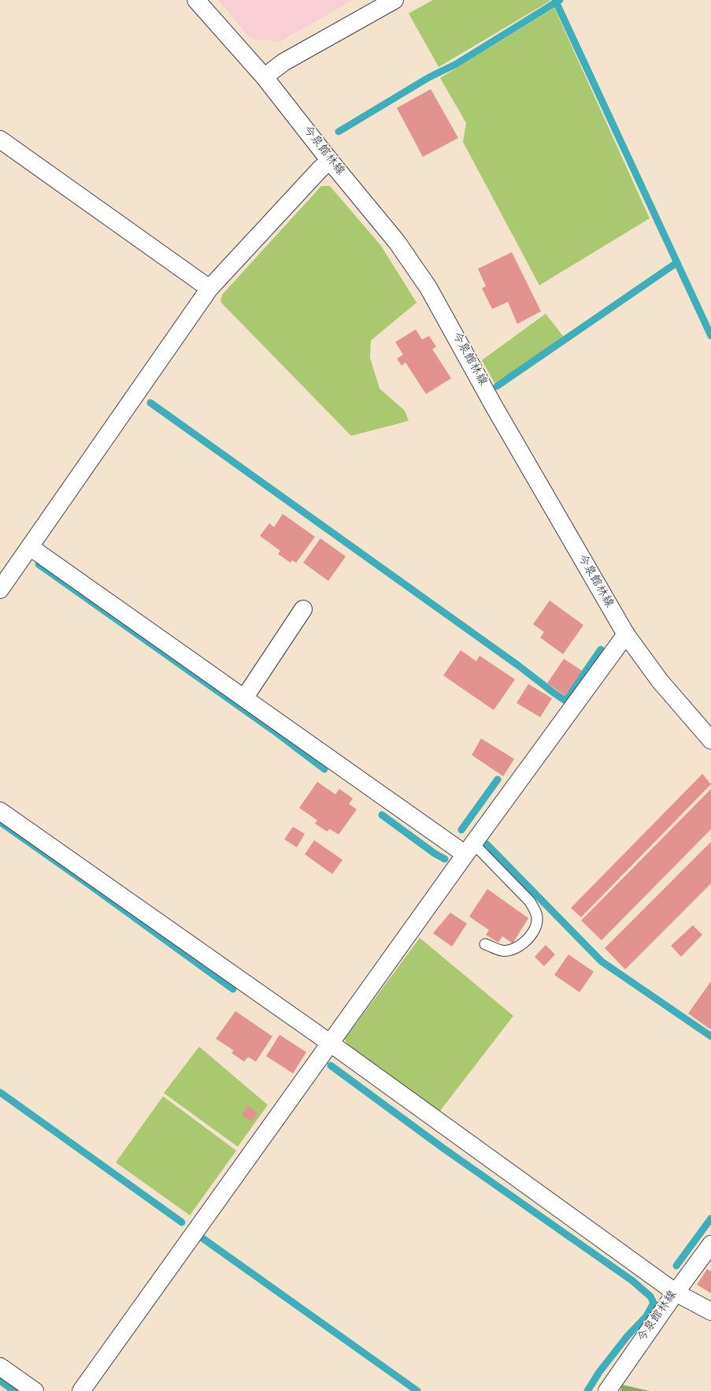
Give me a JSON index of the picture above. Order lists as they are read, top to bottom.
{
  "streets": {
    "street": ["今泉館林線"]
  }
}
